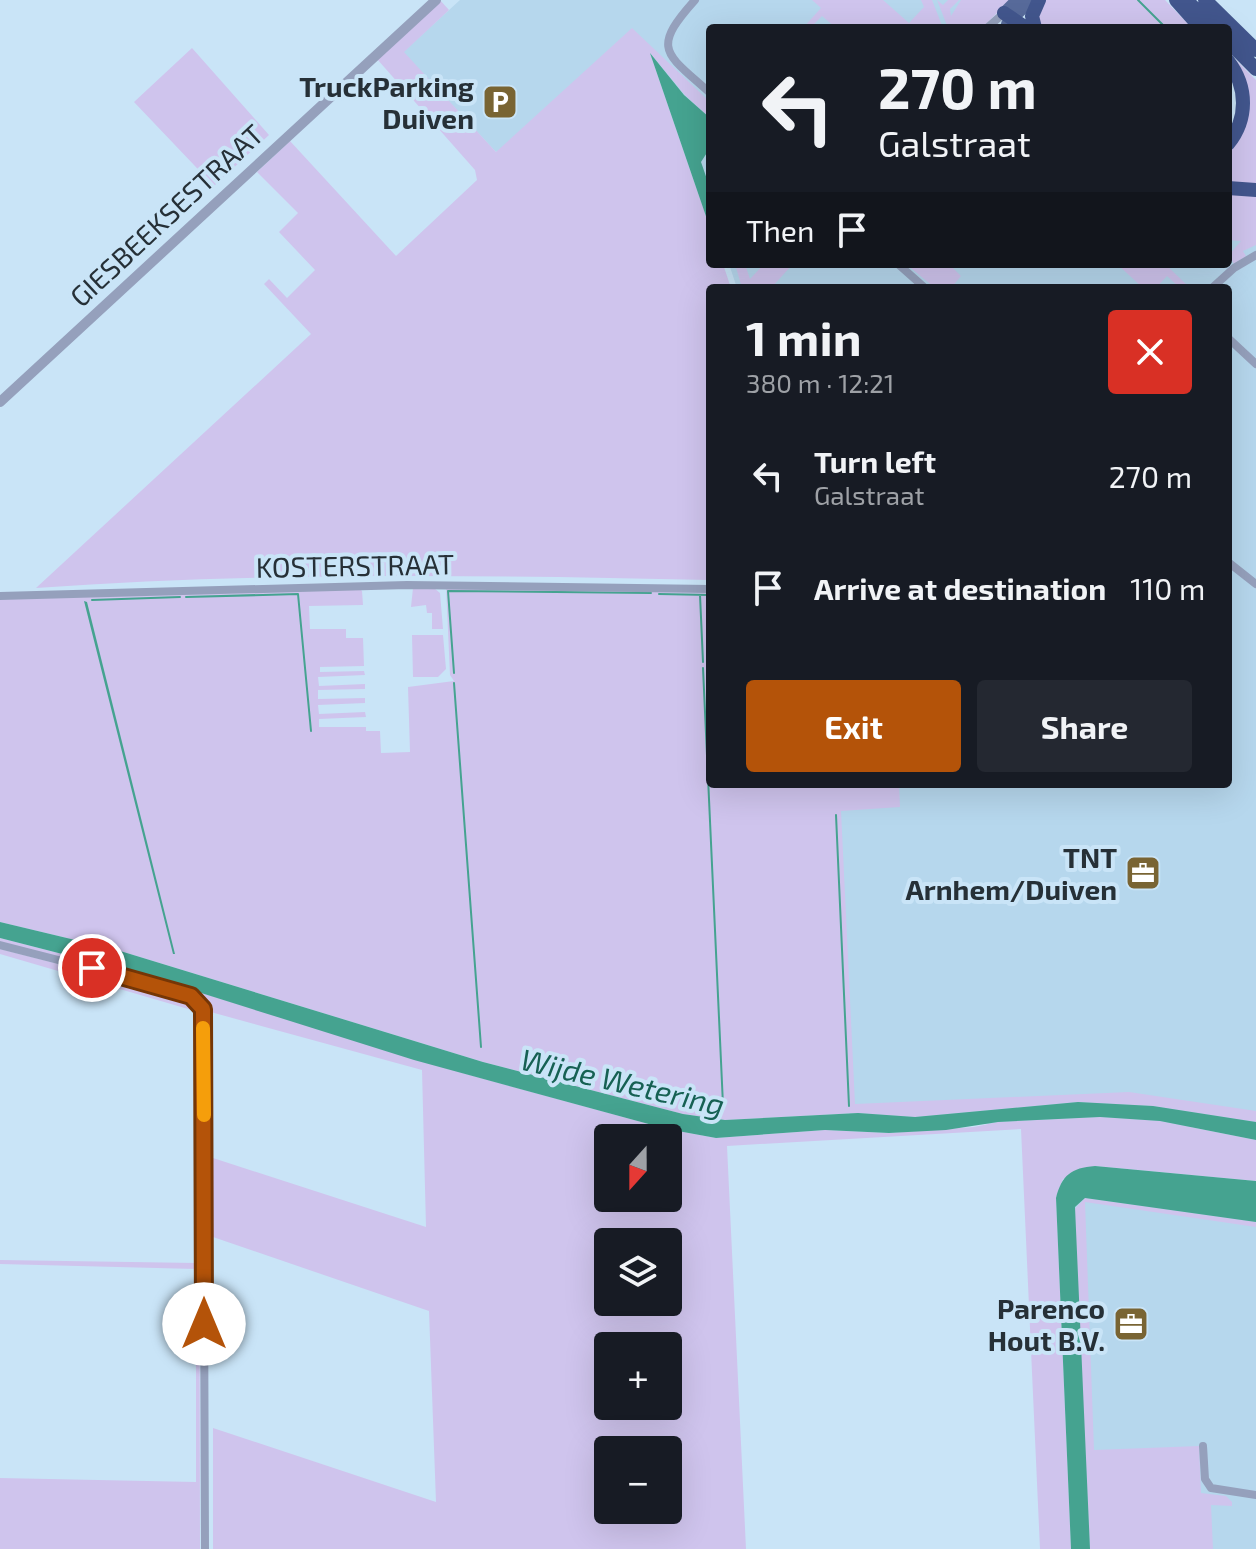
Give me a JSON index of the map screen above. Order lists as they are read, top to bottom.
{
  "streets": {
    "street": ["GIESBEEKSESTRAAT", "KOSTERSTRAAT"]
  },
  "water": ["Wijde Wetering"],
  "places": {
    "parking": ["TruckParking Duiven"],
    "office": ["TNT Arnhem/Duiven", "Parenco Hout B.V."]
  },
  "north": "bottom",
  "page": {
    "turn": ["270 m", "Galstraat"],
    "then": "Then",
    "heading": ["1 min", "380 m · 12:21"],
    "list": [
      {
        "name": "Turn left",
        "note": "Galstraat",
        "value": "270 m"
      },
      {
        "name": "Arrive at destination",
        "value": "110 m"
      }
    ],
    "buttons": ["Exit", "Share"],
    "map_buttons": ["+", "−"]
  }
}
